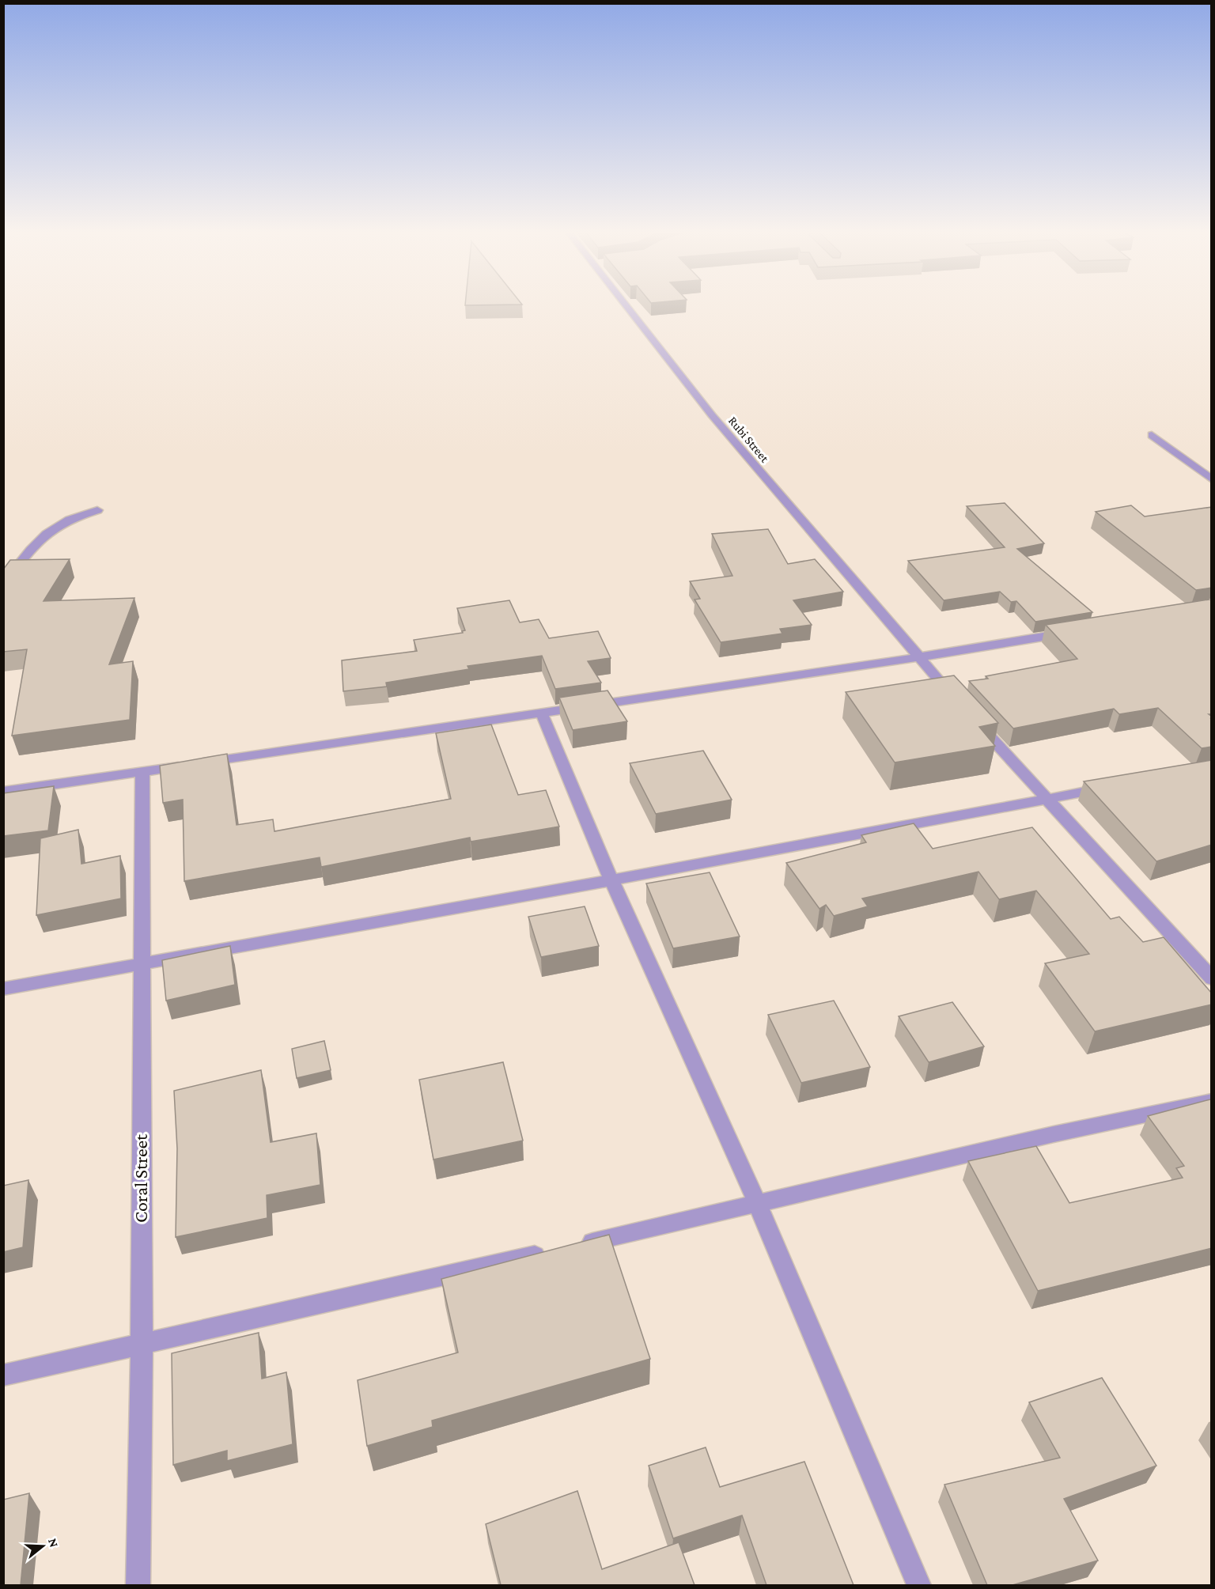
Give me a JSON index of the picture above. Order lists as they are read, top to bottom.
{
  "streets": {
    "street": ["Rubi Street", "Coral Street"]
  },
  "north": "right"
}
